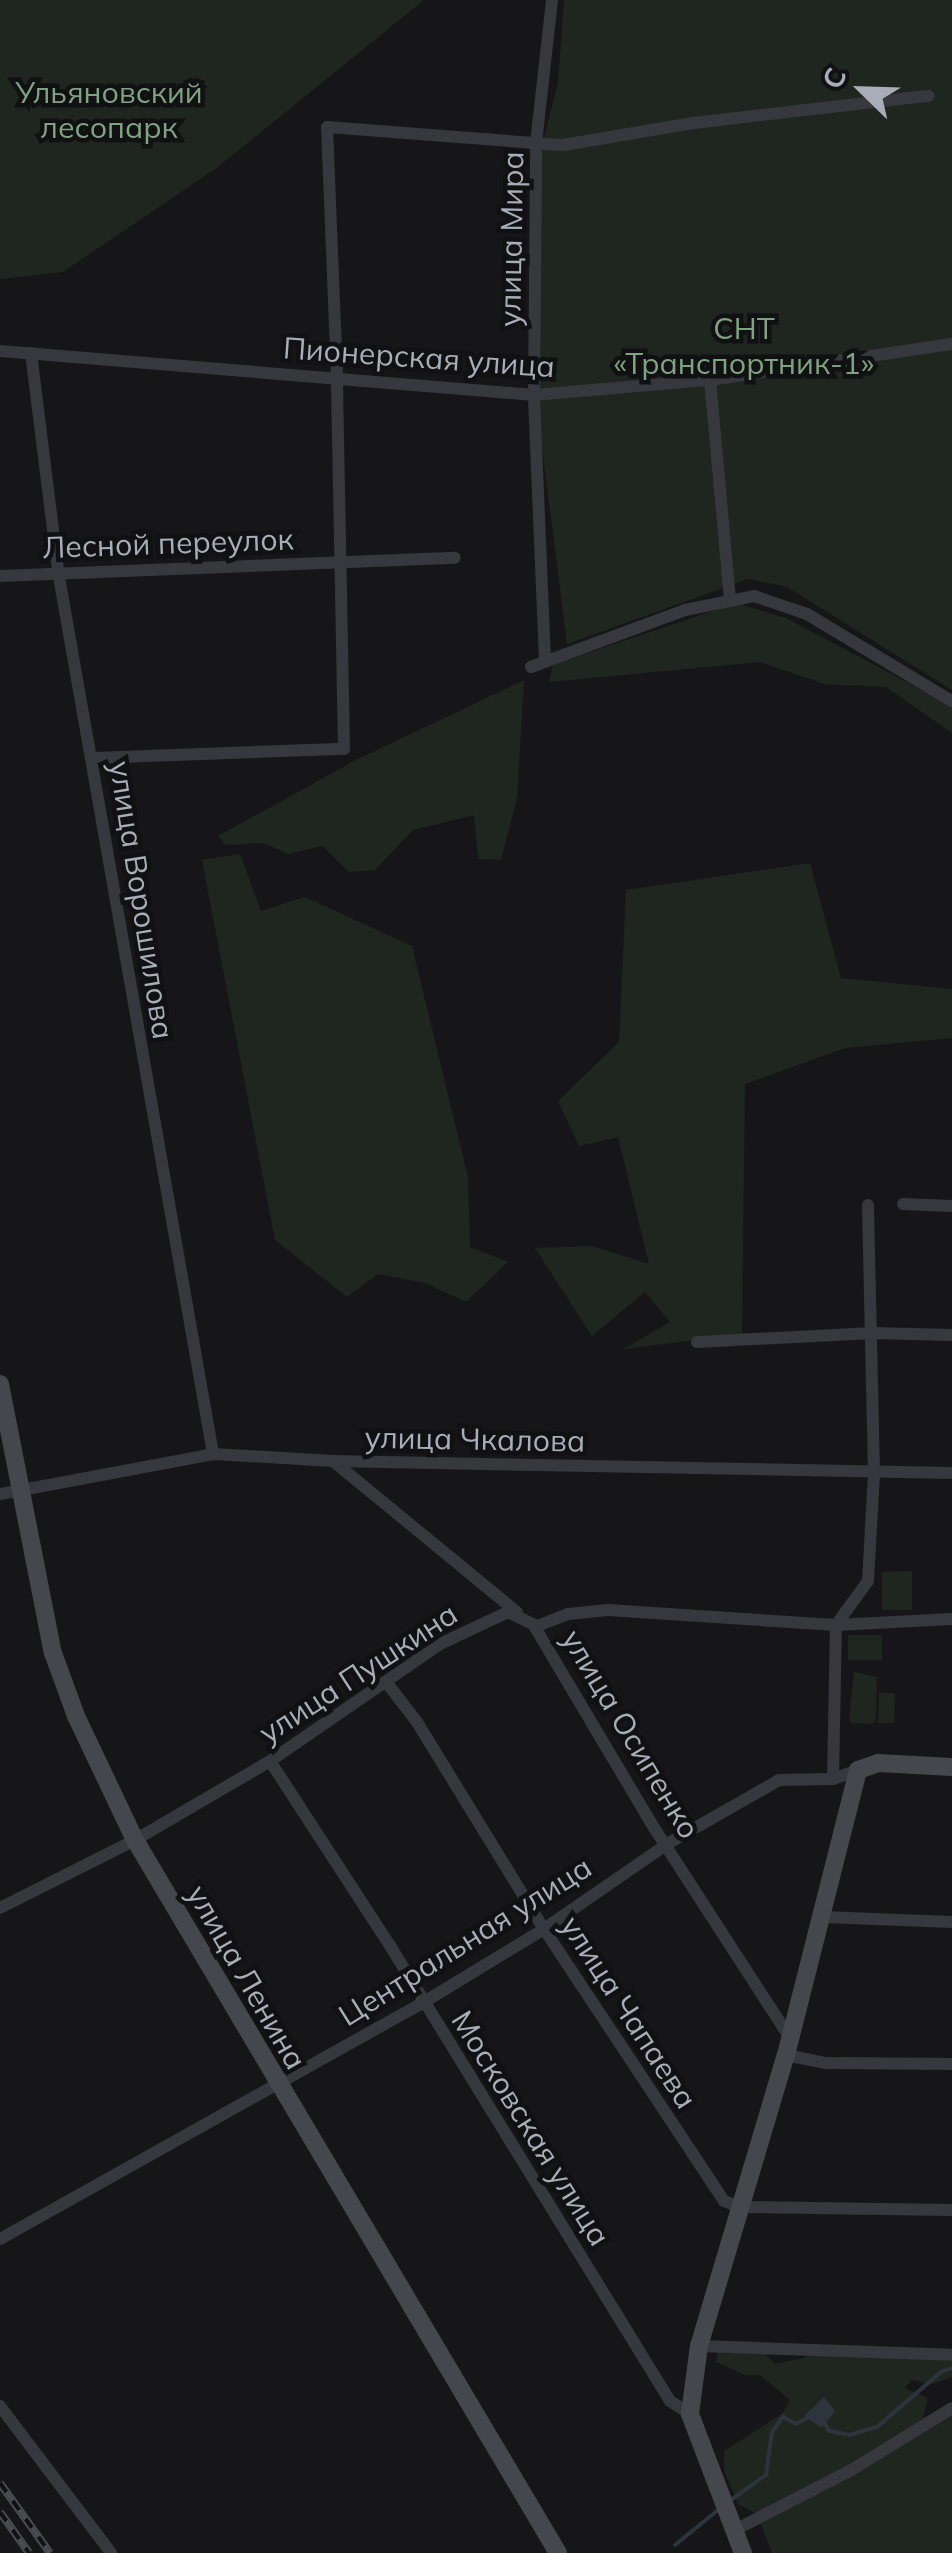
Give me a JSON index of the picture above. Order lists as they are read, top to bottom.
{
  "streets": {
    "street": [
      "улица Мира",
      "Пионерская улица",
      "Лесной переулок",
      "улица Ворошилова",
      "улица Чкалова",
      "улица Пушкина",
      "улица Осипенко",
      "Центральная улица",
      "улица Ленина",
      "улица Чапаева",
      "Московская улица"
    ]
  },
  "crossings": [
    ["улица Мира", "Пионерская улица"],
    ["Пионерская улица", "улица Ворошилова"],
    ["Лесной переулок", "улица Ворошилова"],
    ["улица Ворошилова", "улица Чкалова"],
    ["улица Чкалова", "улица Осипенко"],
    ["улица Чкалова", "улица Ленина"],
    ["улица Пушкина", "улица Осипенко"],
    ["улица Пушкина", "улица Ленина"],
    ["улица Пушкина", "улица Чапаева"],
    ["улица Пушкина", "Московская улица"],
    ["улица Осипенко", "Центральная улица"],
    ["Центральная улица", "улица Ленина"],
    ["Центральная улица", "улица Чапаева"],
    ["Центральная улица", "Московская улица"]
  ],
  "parks": ["Ульяновский лесопарк", "СНТ «Транспортник-1»"],
  "north": "top left"
}
